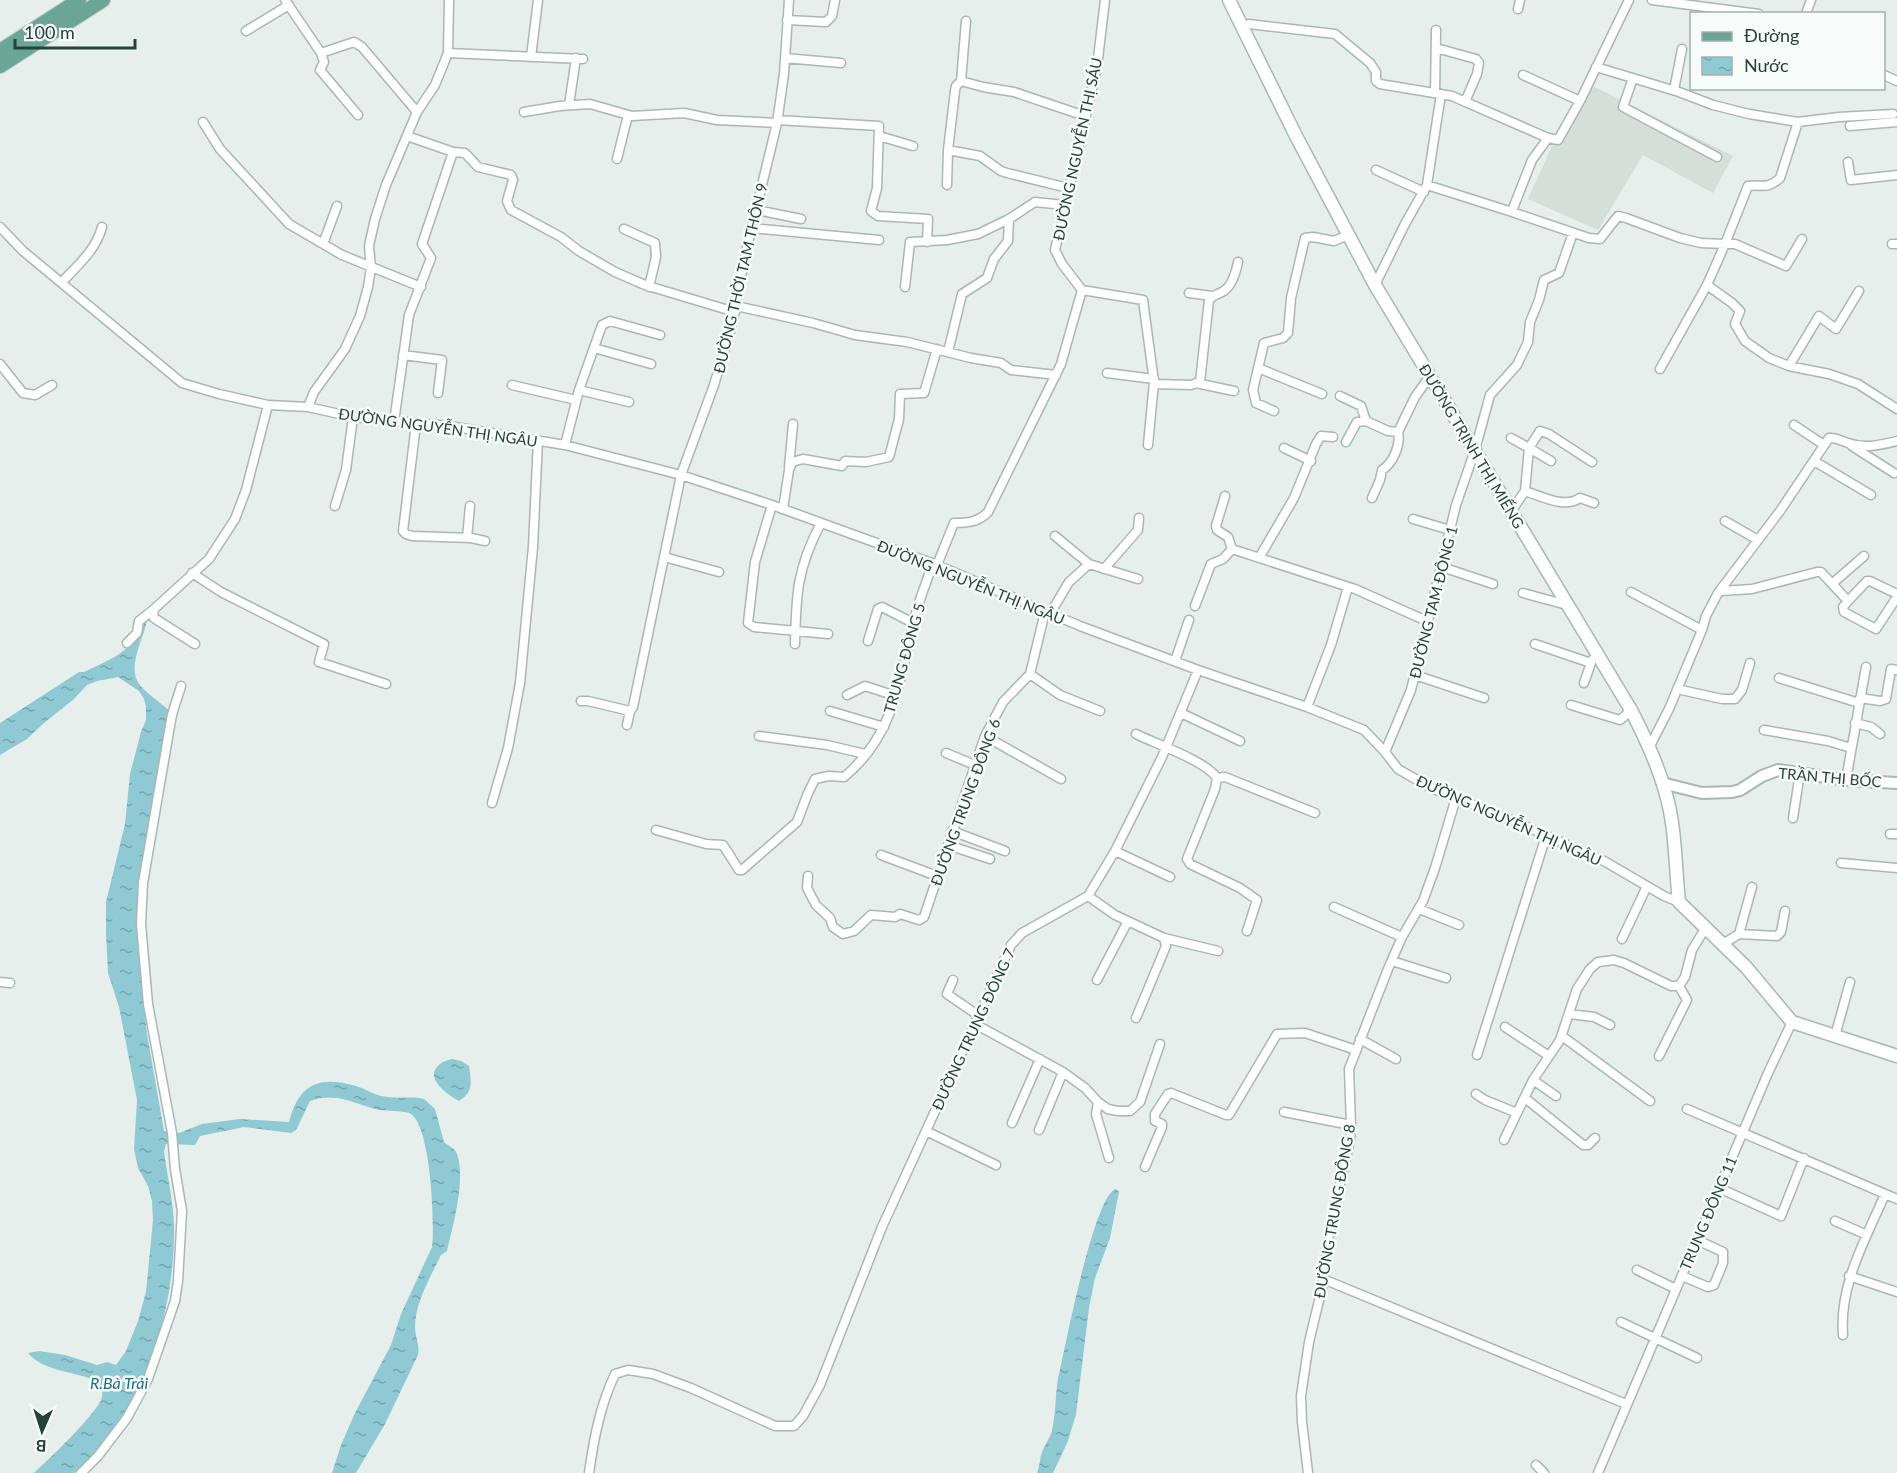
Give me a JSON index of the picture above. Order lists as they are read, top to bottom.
{
  "streets": {
    "main road": ["ĐƯỜNG NGUYỄN THỊ NGÂU", "ĐƯỜNG TRỊNH THỊ MIẾNG"],
    "street": [
      "ĐƯỜNG NGUYỄN THỊ SÁU",
      "ĐƯỜNG THỜI TAM THÔN 9",
      "ĐƯỜNG TAM ĐÔNG 1",
      "TRUNG ĐÔNG 5",
      "TRẦN THỊ BỐC",
      "ĐƯỜNG TRUNG ĐÔNG 6",
      "ĐƯỜNG TRUNG ĐÔNG 7",
      "ĐƯỜNG TRUNG ĐÔNG 8",
      "TRUNG ĐÔNG 11"
    ]
  },
  "crossings": [
    ["ĐƯỜNG THỜI TAM THÔN 9", "ĐƯỜNG NGUYỄN THỊ NGÂU"],
    ["ĐƯỜNG NGUYỄN THỊ NGÂU", "ĐƯỜNG TRỊNH THỊ MIẾNG"],
    ["ĐƯỜNG NGUYỄN THỊ NGÂU", "ĐƯỜNG TAM ĐÔNG 1"],
    ["ĐƯỜNG NGUYỄN THỊ NGÂU", "TRUNG ĐÔNG 5"],
    ["ĐƯỜNG NGUYỄN THỊ NGÂU", "ĐƯỜNG TRUNG ĐÔNG 7"],
    ["ĐƯỜNG NGUYỄN THỊ NGÂU", "ĐƯỜNG TRUNG ĐÔNG 8"],
    ["ĐƯỜNG NGUYỄN THỊ NGÂU", "TRUNG ĐÔNG 11"],
    ["ĐƯỜNG TRỊNH THỊ MIẾNG", "ĐƯỜNG TAM ĐÔNG 1"],
    ["ĐƯỜNG TRỊNH THỊ MIẾNG", "TRẦN THỊ BỐC"]
  ],
  "water": ["R.Bà Trải"],
  "legend": ["Đường", "Nước"],
  "scale_bar": "100 m",
  "north": "bottom"
}
